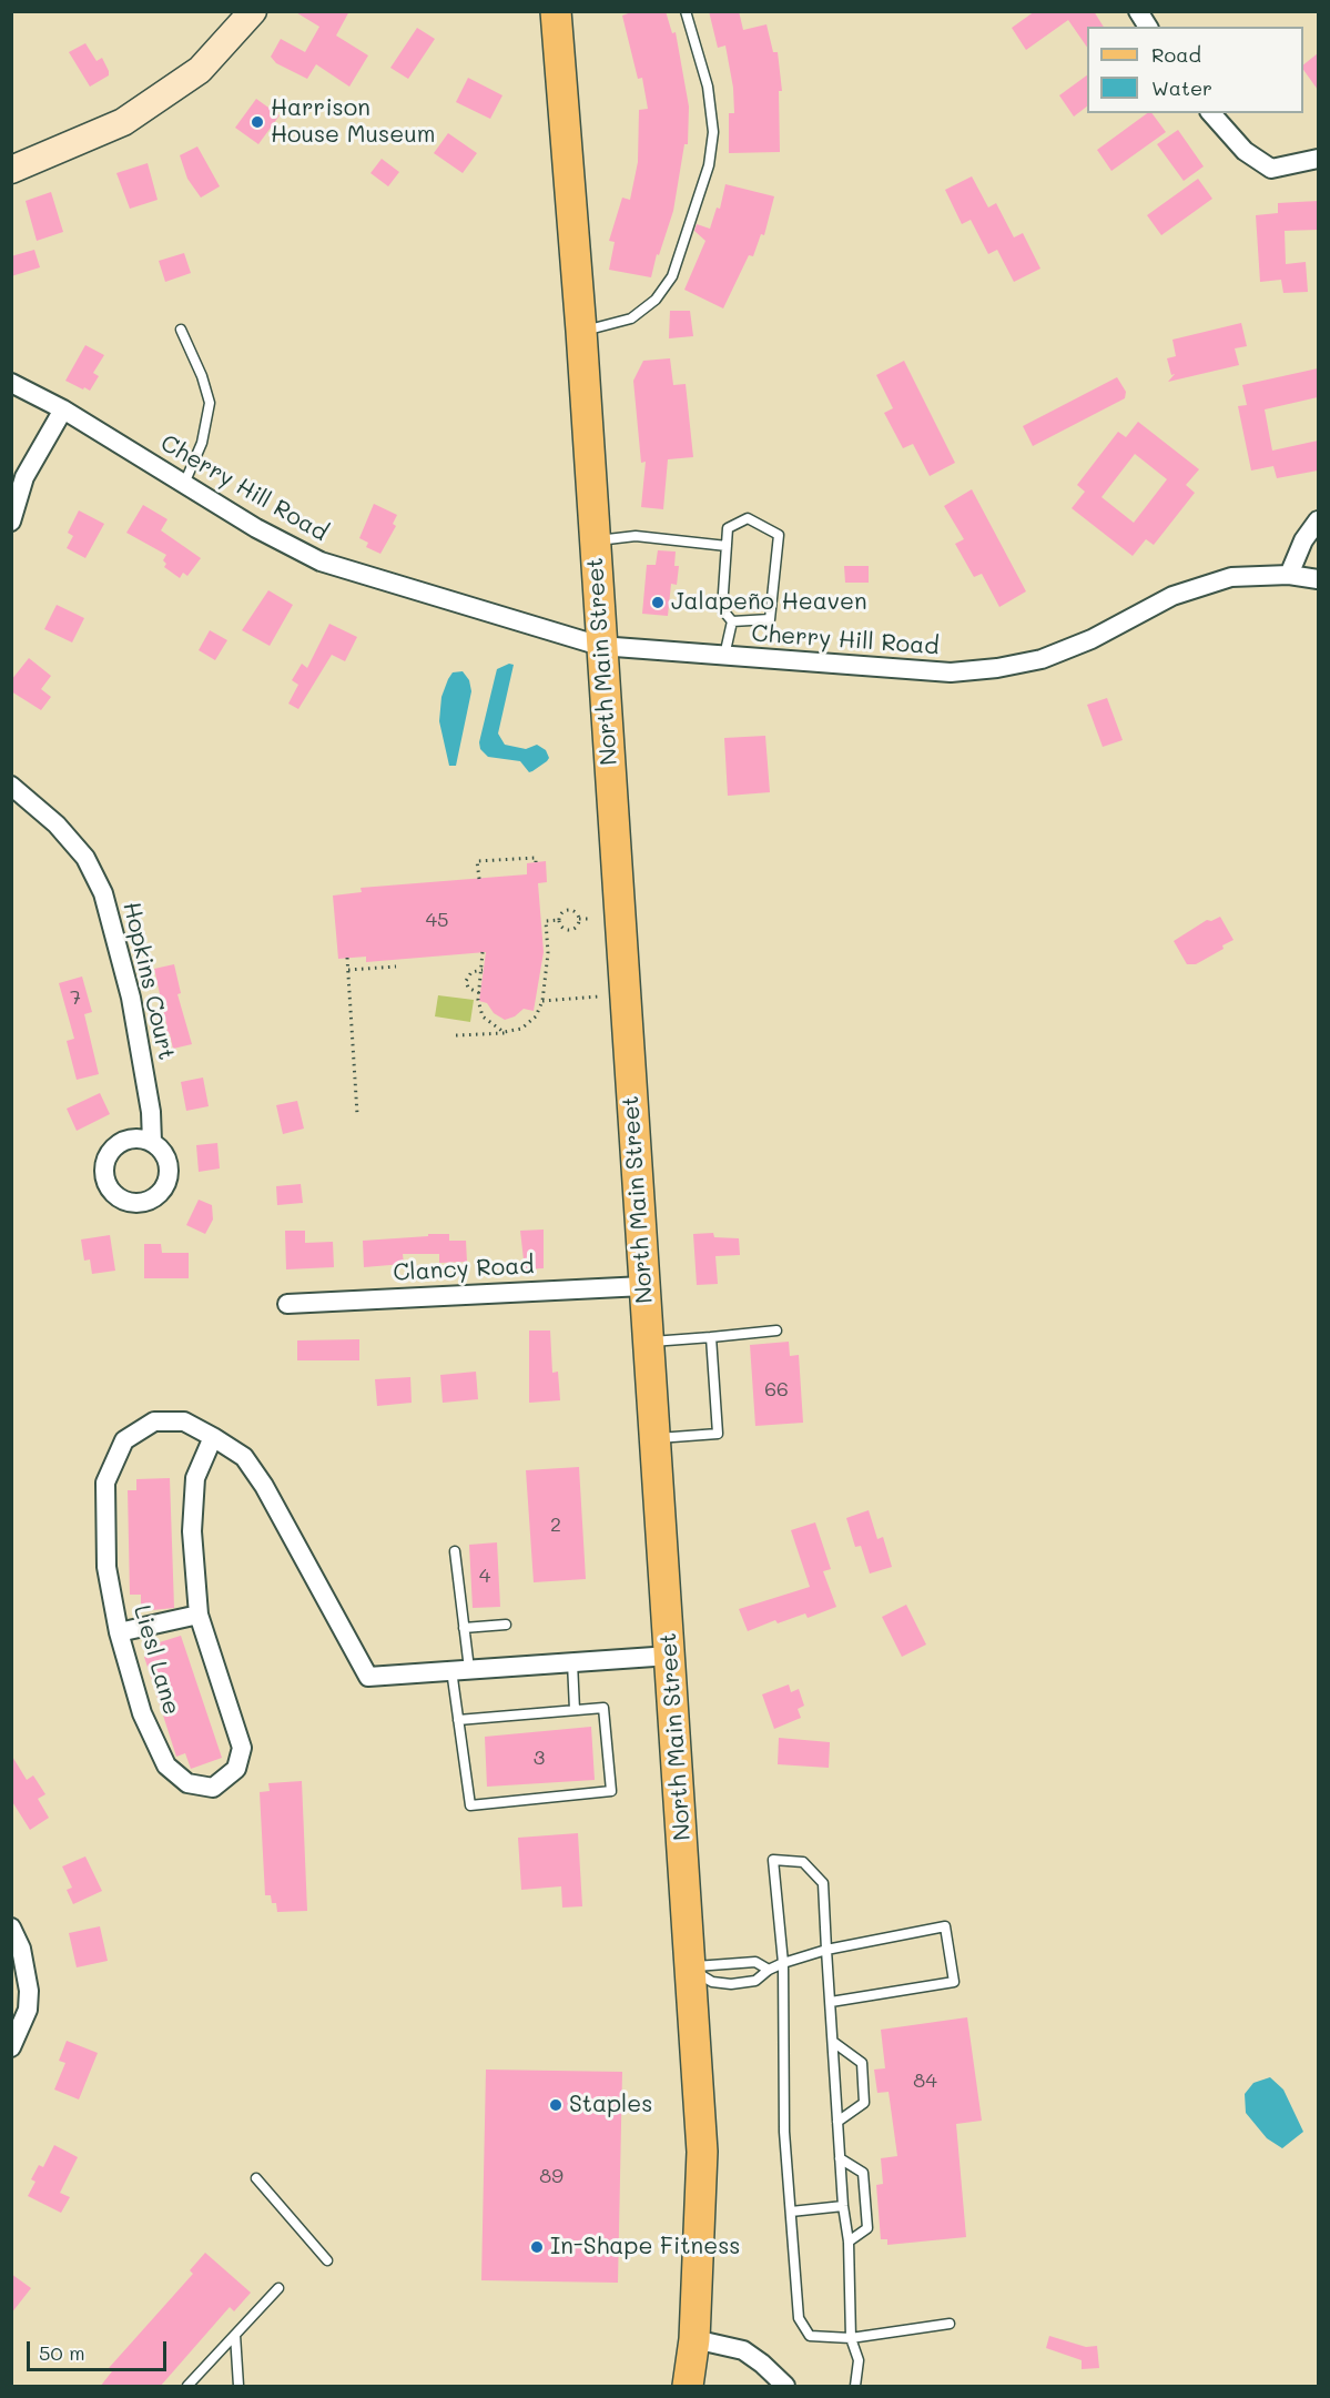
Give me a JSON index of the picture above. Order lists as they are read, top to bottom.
{
  "streets": {
    "main road": ["North Main Street"],
    "street": [
      "Cherry Hill Road",
      "Hopkins Court",
      "Clancy Road",
      "Liesl Lane"
    ]
  },
  "crossings": [
    ["Cherry Hill Road", "North Main Street"],
    ["North Main Street", "Clancy Road"],
    ["North Main Street", "Liesl Lane"]
  ],
  "places": [
    "Harrison House Museum",
    "Jalapeño Heaven",
    "Staples",
    "In-Shape Fitness"
  ],
  "house_numbers": [
    "45",
    "7",
    "66",
    "2",
    "4",
    "3",
    "84",
    "89"
  ],
  "legend": ["Road", "Water"],
  "scale_bar": "50 m"
}
